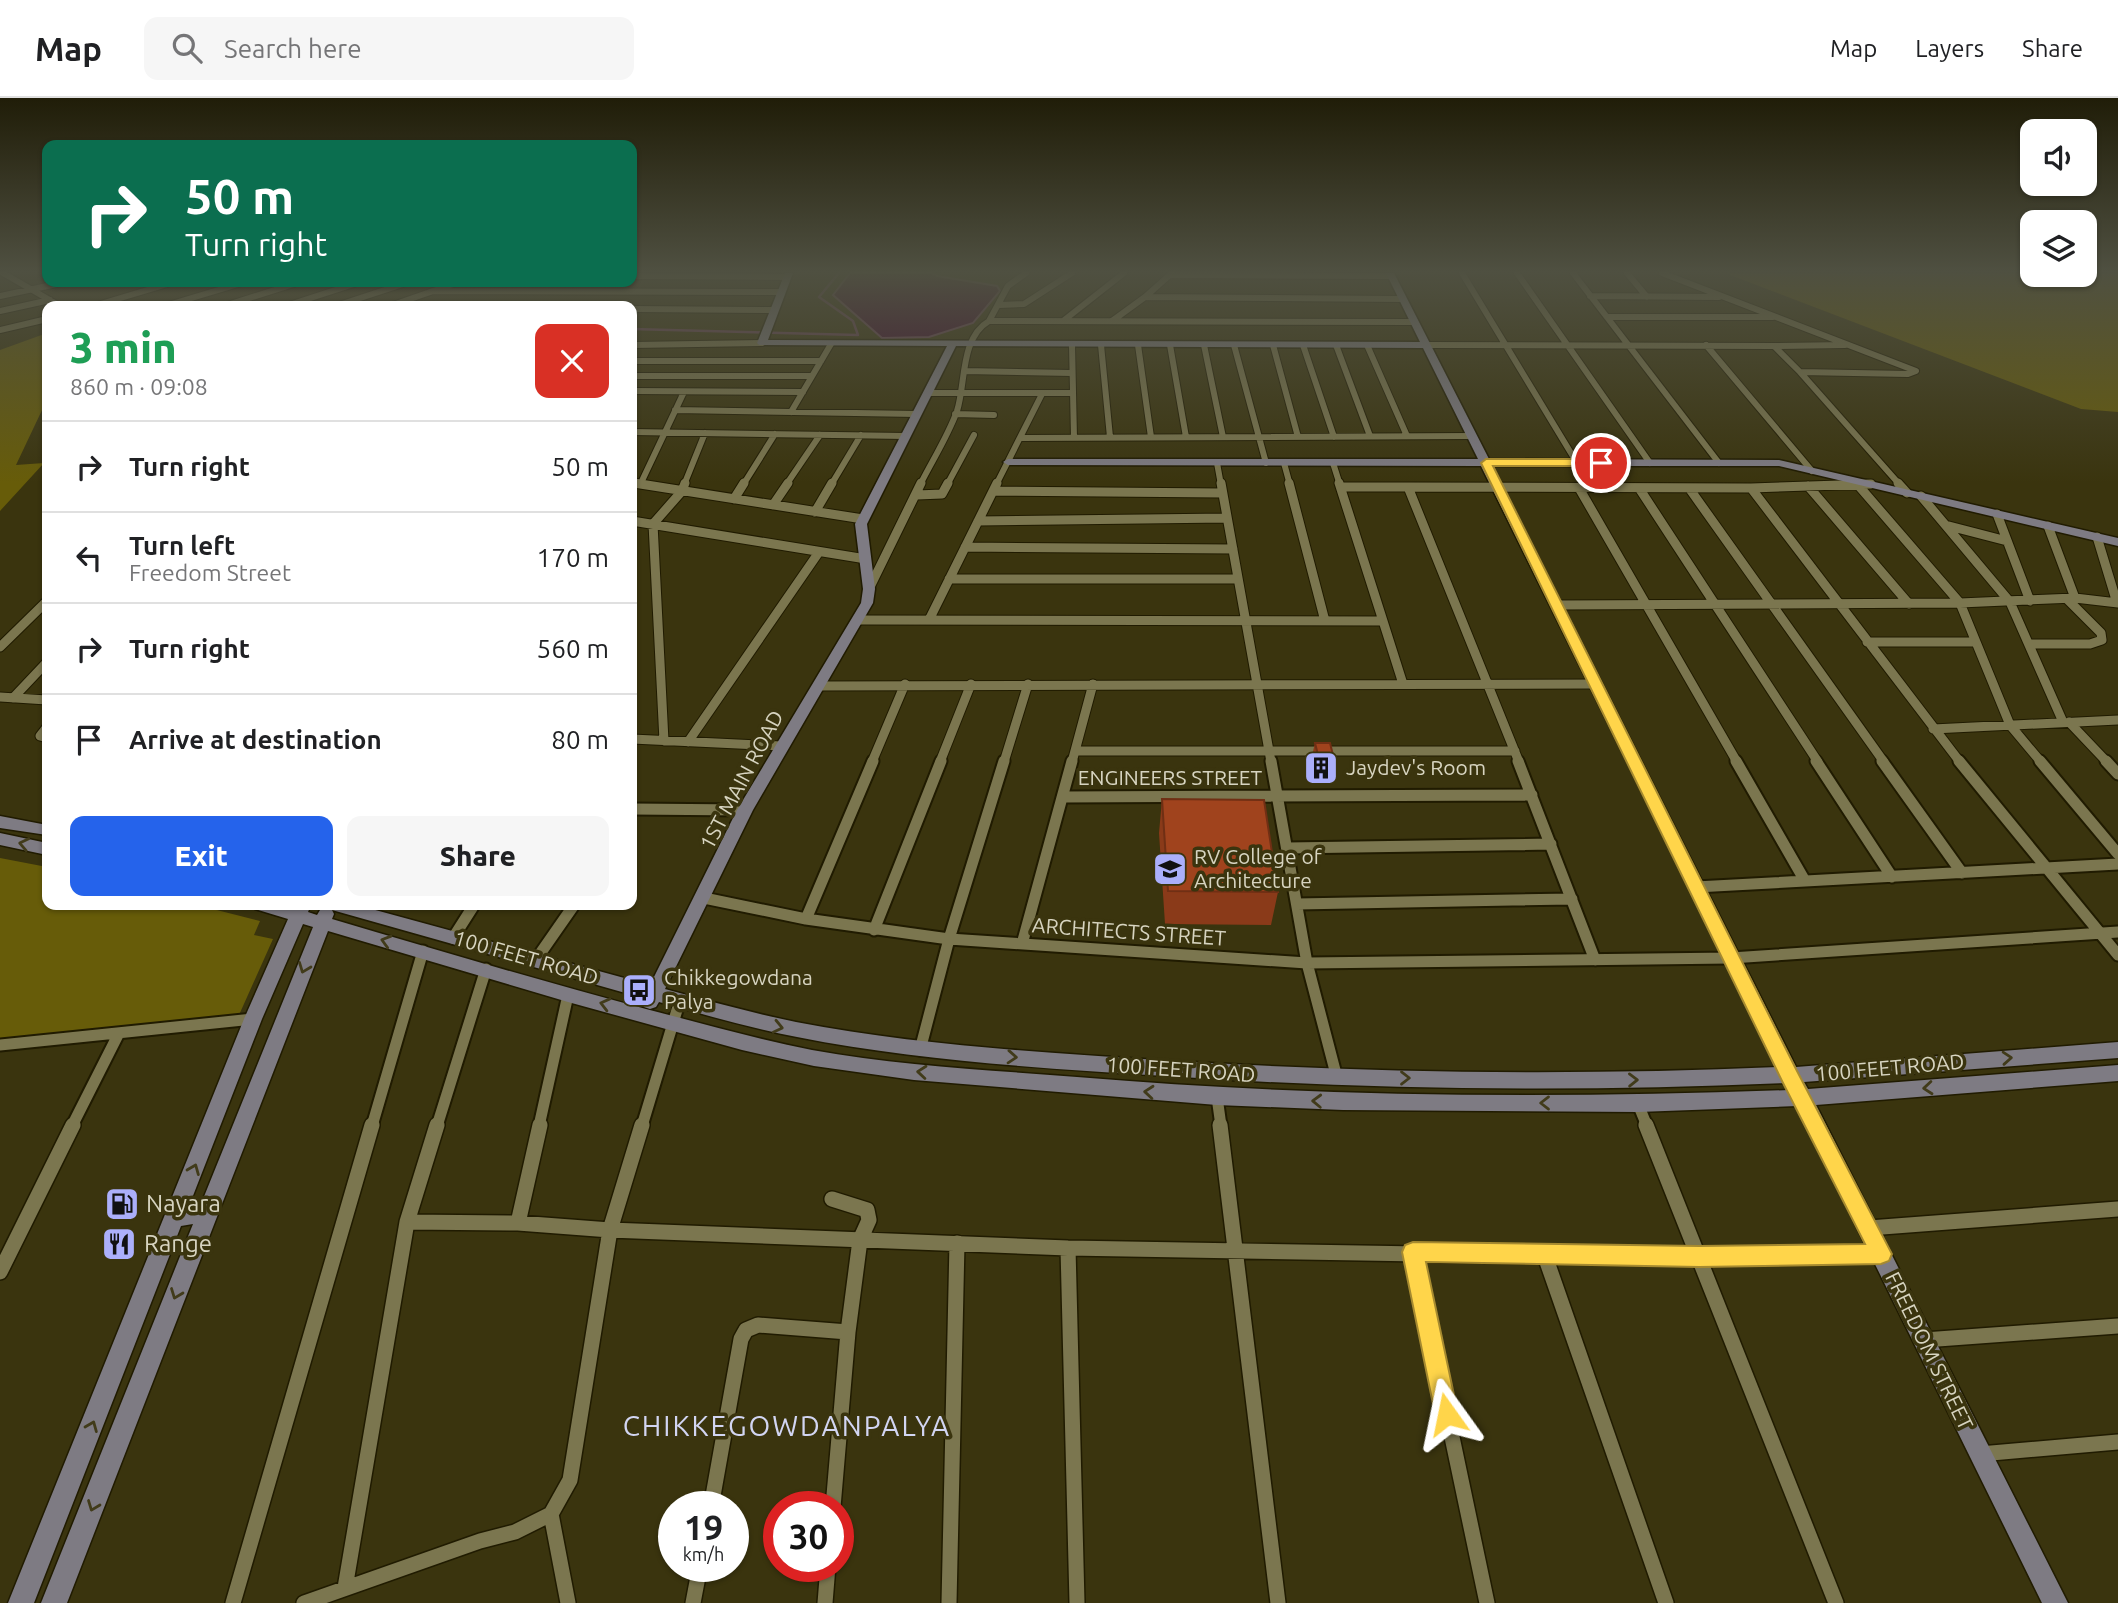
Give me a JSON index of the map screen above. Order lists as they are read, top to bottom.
{
  "streets": {
    "street": [
      "ENGINEERS STREET",
      "1ST MAIN ROAD",
      "ARCHITECTS STREET",
      "100 FEET ROAD",
      "FREEDOM STREET"
    ]
  },
  "crossings": [
    ["1ST MAIN ROAD", "ARCHITECTS STREET"],
    ["1ST MAIN ROAD", "100 FEET ROAD"],
    ["ARCHITECTS STREET", "FREEDOM STREET"],
    ["100 FEET ROAD", "FREEDOM STREET"]
  ],
  "districts": ["CHIKKEGOWDANPALYA"],
  "places": {
    "building": ["Jaydev's Room"],
    "school or university": ["RV College of Architecture"],
    "bus stop": ["Chikkegowdana Palya"],
    "fuel station": ["Nayara"],
    "restaurant": ["Range"]
  },
  "page": {
    "header": "Map",
    "search": "Search here",
    "nav": ["Map", "Layers", "Share"],
    "turn": ["50 m", "Turn right"],
    "heading": ["3 min", "860 m · 09:08"],
    "list": [
      {
        "name": "Turn right",
        "value": "50 m"
      },
      {
        "name": "Turn left",
        "note": "Freedom Street",
        "value": "170 m"
      },
      {
        "name": "Turn right",
        "value": "560 m"
      },
      {
        "name": "Arrive at destination",
        "value": "80 m"
      }
    ],
    "buttons": ["Exit", "Share"],
    "speed": "19 km/h",
    "limit": "30"
  }
}
